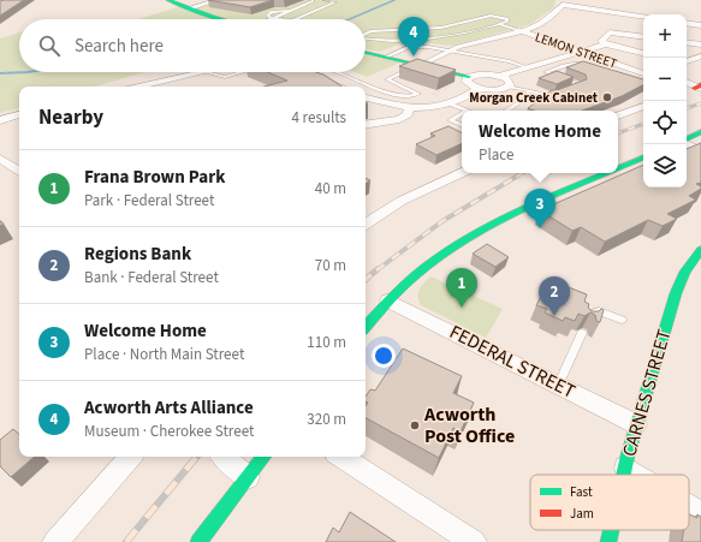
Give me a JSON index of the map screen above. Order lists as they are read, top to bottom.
{
  "streets": {
    "street": ["LEMON STREET", "FEDERAL STREET", "CARNES STREET"]
  },
  "crossings": [
    ["FEDERAL STREET", "CARNES STREET"]
  ],
  "places": ["Morgan Creek Cabinet", "Acworth Post Office"],
  "legend": ["Fast", "Jam"],
  "page": {
    "map_buttons": ["+", "−"],
    "pins": [
      "4",
      "3",
      "1",
      "2"
    ],
    "search": "Search here",
    "heading": ["Nearby", "4 results"],
    "popup": ["Welcome Home", "Place"],
    "list": [
      {
        "mark": "1",
        "name": "Frana Brown Park",
        "note": "Park · Federal Street",
        "value": "40 m"
      },
      {
        "mark": "2",
        "name": "Regions Bank",
        "note": "Bank · Federal Street",
        "value": "70 m"
      },
      {
        "mark": "3",
        "name": "Welcome Home",
        "note": "Place · North Main Street",
        "value": "110 m"
      },
      {
        "mark": "4",
        "name": "Acworth Arts Alliance",
        "note": "Museum · Cherokee Street",
        "value": "320 m"
      }
    ]
  }
}
